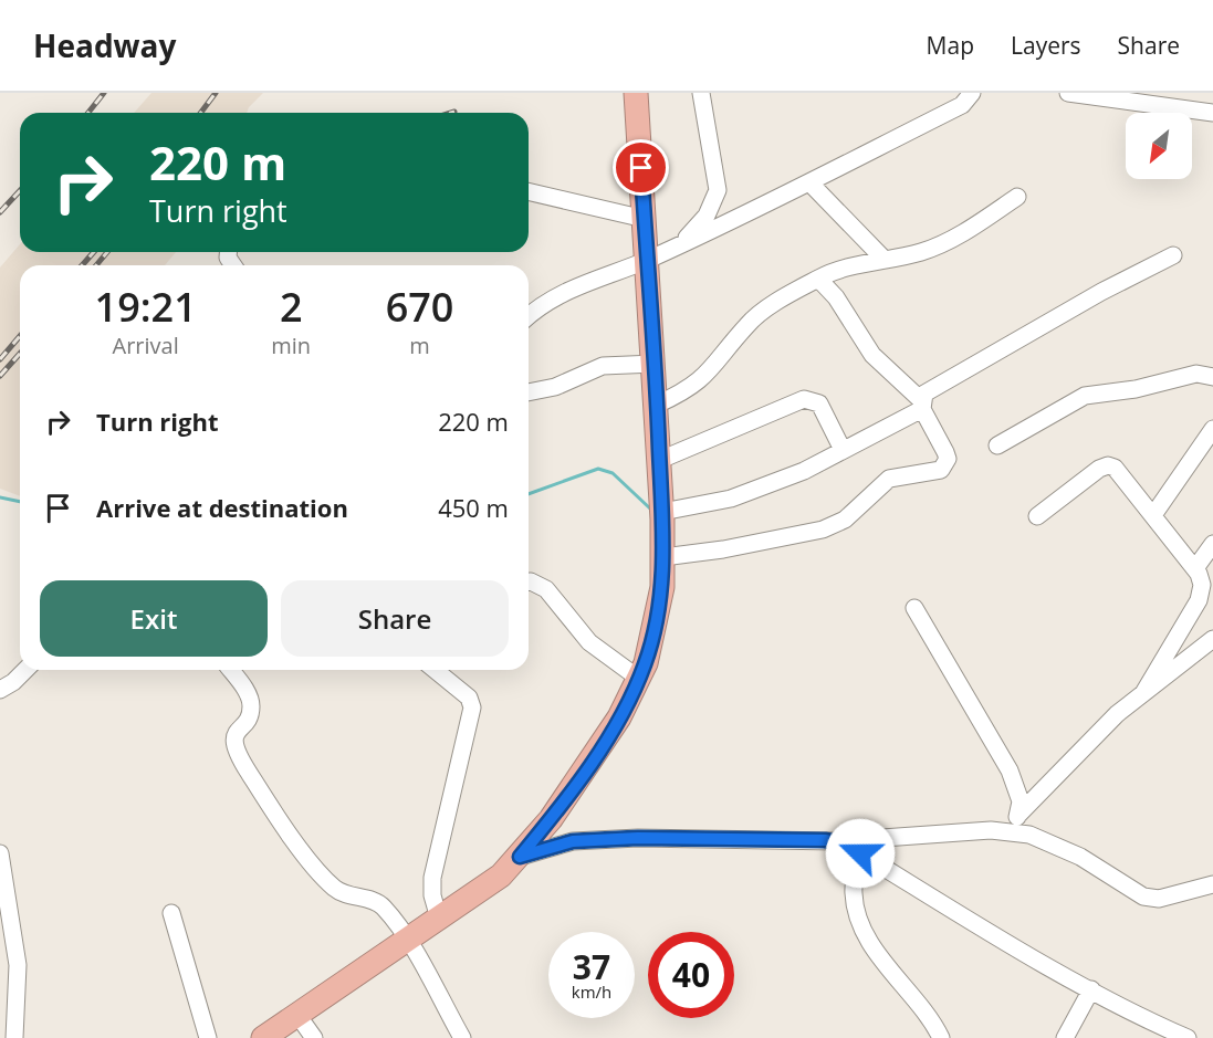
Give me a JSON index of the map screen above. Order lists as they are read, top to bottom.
{
  "north": "bottom left",
  "page": {
    "header": "Headway",
    "nav": ["Map", "Layers", "Share"],
    "turn": ["220 m", "Turn right"],
    "eta": [
      "19:21",
      "Arrival",
      "2",
      "min",
      "670",
      "m"
    ],
    "list": [
      {
        "name": "Turn right",
        "value": "220 m"
      },
      {
        "name": "Arrive at destination",
        "value": "450 m"
      }
    ],
    "buttons": ["Exit", "Share"],
    "speed": "37 km/h",
    "limit": "40"
  }
}
